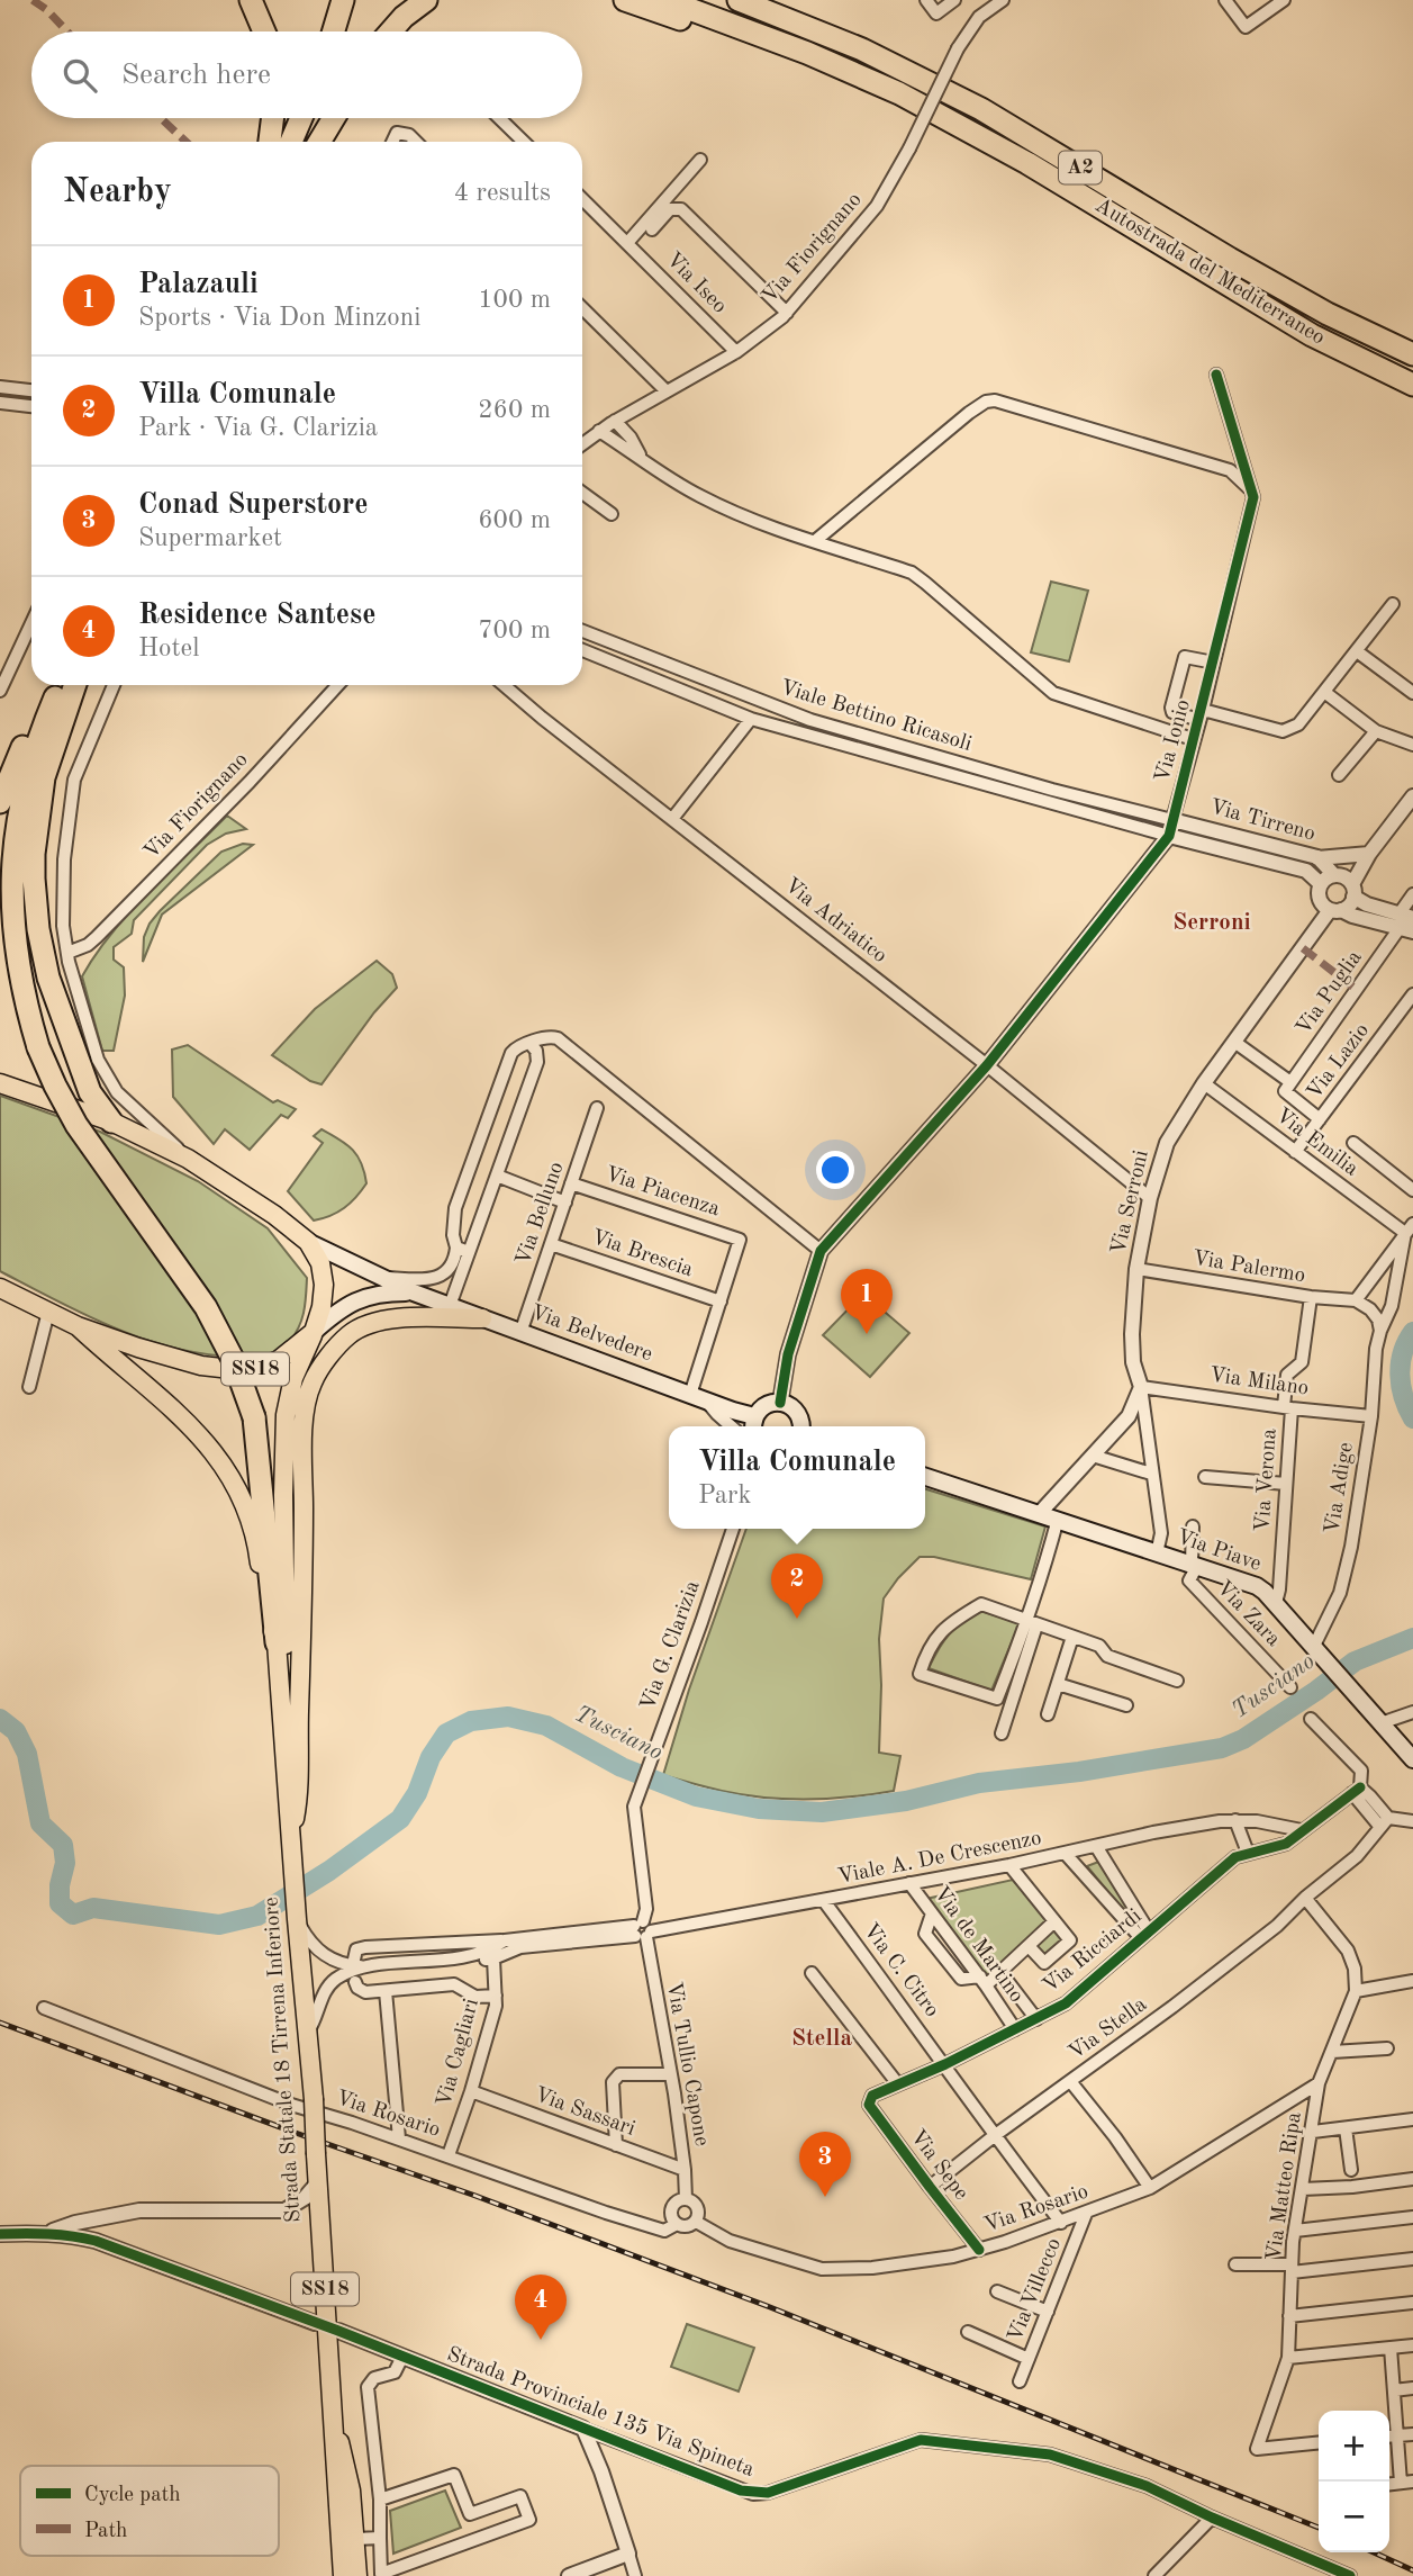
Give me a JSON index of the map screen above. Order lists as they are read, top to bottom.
{
  "streets": {
    "highway": ["A2", "Autostrada del Mediterraneo"],
    "main road": [
      "Via Belvedere",
      "SS18",
      "Via Piave",
      "Strada Statale 18 Tirrena Inferiore"
    ],
    "street": [
      "Via Fiorignano",
      "Via Iseo",
      "Viale Bettino Ricasoli",
      "Via Ionio",
      "Via Tirreno",
      "Via Adriatico",
      "Via Puglia",
      "Via Lazio",
      "Via Emilia",
      "Via Piacenza",
      "Via Serroni",
      "Via Belluno",
      "Via Brescia",
      "Via Palermo",
      "Via Milano",
      "Via Verona",
      "Via Adige",
      "Via Zara",
      "Via G. Clarizia",
      "Viale A. De Crescenzo",
      "Via de Martino",
      "Via Ricciardi",
      "Via C. Citro",
      "Via Stella",
      "Via Cagliari",
      "Via Tullio Capone",
      "Via Sassari",
      "Via Rosario",
      "Via Sepe",
      "Via Matteo Ripa",
      "Via Villecco",
      "Strada Provinciale 135 Via Spineta"
    ]
  },
  "crossings": [
    ["Via Fiorignano", "Via Iseo"],
    ["Viale Bettino Ricasoli", "Via Ionio"],
    ["Viale Bettino Ricasoli", "Via Tirreno"],
    ["Via Ionio", "Via Tirreno"],
    ["Via Ionio", "Via Adriatico"],
    ["Via Tirreno", "Via Serroni"],
    ["Via Adriatico", "Via Serroni"],
    ["Via Lazio", "Via Emilia"],
    ["Via Emilia", "Via Serroni"],
    ["Via Emilia", "Via Adige"],
    ["Via Piacenza", "Via Belluno"],
    ["Via Piacenza", "Via Brescia"],
    ["Via Serroni", "Via Palermo"],
    ["Via Serroni", "Via Milano"],
    ["Via Serroni", "Via Piave"],
    ["Via Belluno", "Via Brescia"],
    ["Via Belluno", "Via Belvedere"],
    ["Via Palermo", "Via Verona"],
    ["Via Belvedere", "Strada Statale 18 Tirrena Inferiore"],
    ["SS18", "Strada Statale 18 Tirrena Inferiore"],
    ["Via Milano", "Via Verona"],
    ["Via Milano", "Via Adige"],
    ["Via Verona", "Via Piave"],
    ["Via Adige", "Via Piave"],
    ["Via Piave", "Via Zara"],
    ["Via G. Clarizia", "Viale A. De Crescenzo"],
    ["Via G. Clarizia", "Via Tullio Capone"],
    ["Viale A. De Crescenzo", "Via de Martino"],
    ["Viale A. De Crescenzo", "Via C. Citro"],
    ["Viale A. De Crescenzo", "Via Cagliari"],
    ["Viale A. De Crescenzo", "Strada Statale 18 Tirrena Inferiore"],
    ["Viale A. De Crescenzo", "Via Tullio Capone"],
    ["Via de Martino", "Via Ricciardi"],
    ["Via Ricciardi", "Via C. Citro"],
    ["Via Ricciardi", "Via Sepe"],
    ["Via C. Citro", "Via Stella"],
    ["Via C. Citro", "Via Rosario"],
    ["Via Stella", "Via Sepe"],
    ["Via Cagliari", "Via Sassari"],
    ["Via Cagliari", "Via Rosario"],
    ["Via Tullio Capone", "Via Sassari"],
    ["Via Tullio Capone", "Via Rosario"],
    ["Via Rosario", "Via Sepe"],
    ["Via Rosario", "Via Matteo Ripa"],
    ["Via Rosario", "Via Villecco"]
  ],
  "districts": ["Serroni", "Stella"],
  "water": ["Tusciano"],
  "legend": ["Cycle path", "Path"],
  "page": {
    "search": "Search here",
    "heading": ["Nearby", "4 results"],
    "list": [
      {
        "mark": "1",
        "name": "Palazauli",
        "note": "Sports · Via Don Minzoni",
        "value": "100 m"
      },
      {
        "mark": "2",
        "name": "Villa Comunale",
        "note": "Park · Via G. Clarizia",
        "value": "260 m"
      },
      {
        "mark": "3",
        "name": "Conad Superstore",
        "note": "Supermarket",
        "value": "600 m"
      },
      {
        "mark": "4",
        "name": "Residence Santese",
        "note": "Hotel",
        "value": "700 m"
      }
    ],
    "pins": [
      "1",
      "2",
      "3",
      "4"
    ],
    "popup": ["Villa Comunale", "Park"],
    "map_buttons": ["+", "−"]
  }
}
